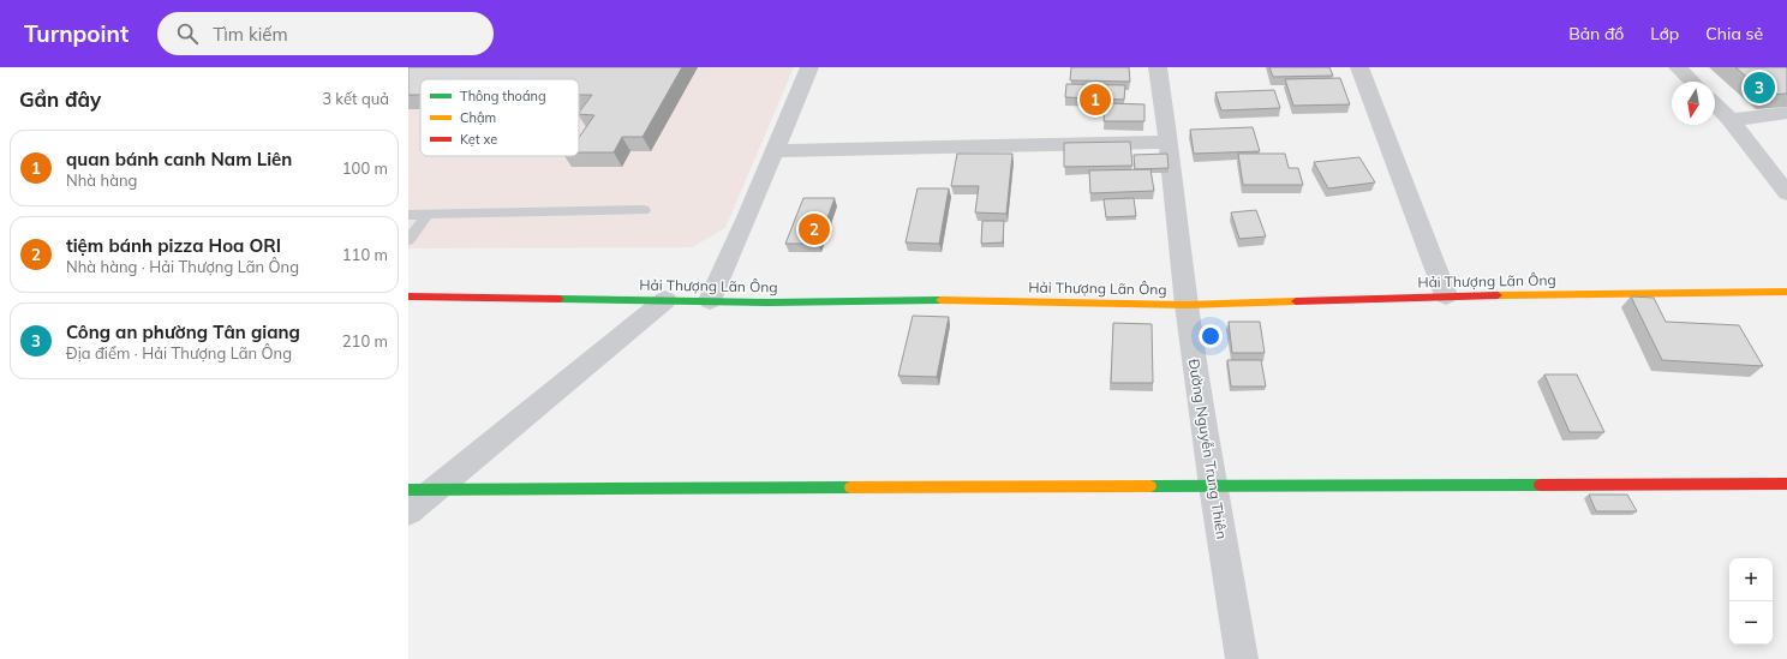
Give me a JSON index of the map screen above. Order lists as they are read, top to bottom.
{
  "streets": {
    "street": ["Hải Thượng Lãn Ông", "Đường Nguyễn Trung Thiên"]
  },
  "crossings": [
    ["Hải Thượng Lãn Ông", "Đường Nguyễn Trung Thiên"]
  ],
  "legend": ["Thông thoáng", "Chậm", "Kẹt xe"],
  "north": "bottom",
  "page": {
    "header": "Turnpoint",
    "search": "Tìm kiếm",
    "nav": ["Bản đồ", "Lớp", "Chia sẻ"],
    "heading": ["Gần đây", "3 kết quả"],
    "pins": ["3", "1", "2"],
    "list": [
      {
        "mark": "1",
        "name": "quan bánh canh Nam Liên",
        "note": "Nhà hàng",
        "value": "100 m"
      },
      {
        "mark": "2",
        "name": "tiệm bánh pizza Hoa ORI",
        "note": "Nhà hàng · Hải Thượng Lãn Ông",
        "value": "110 m"
      },
      {
        "mark": "3",
        "name": "Công an phường Tân giang",
        "note": "Địa điểm · Hải Thượng Lãn Ông",
        "value": "210 m"
      }
    ],
    "map_buttons": ["+", "−"]
  }
}
